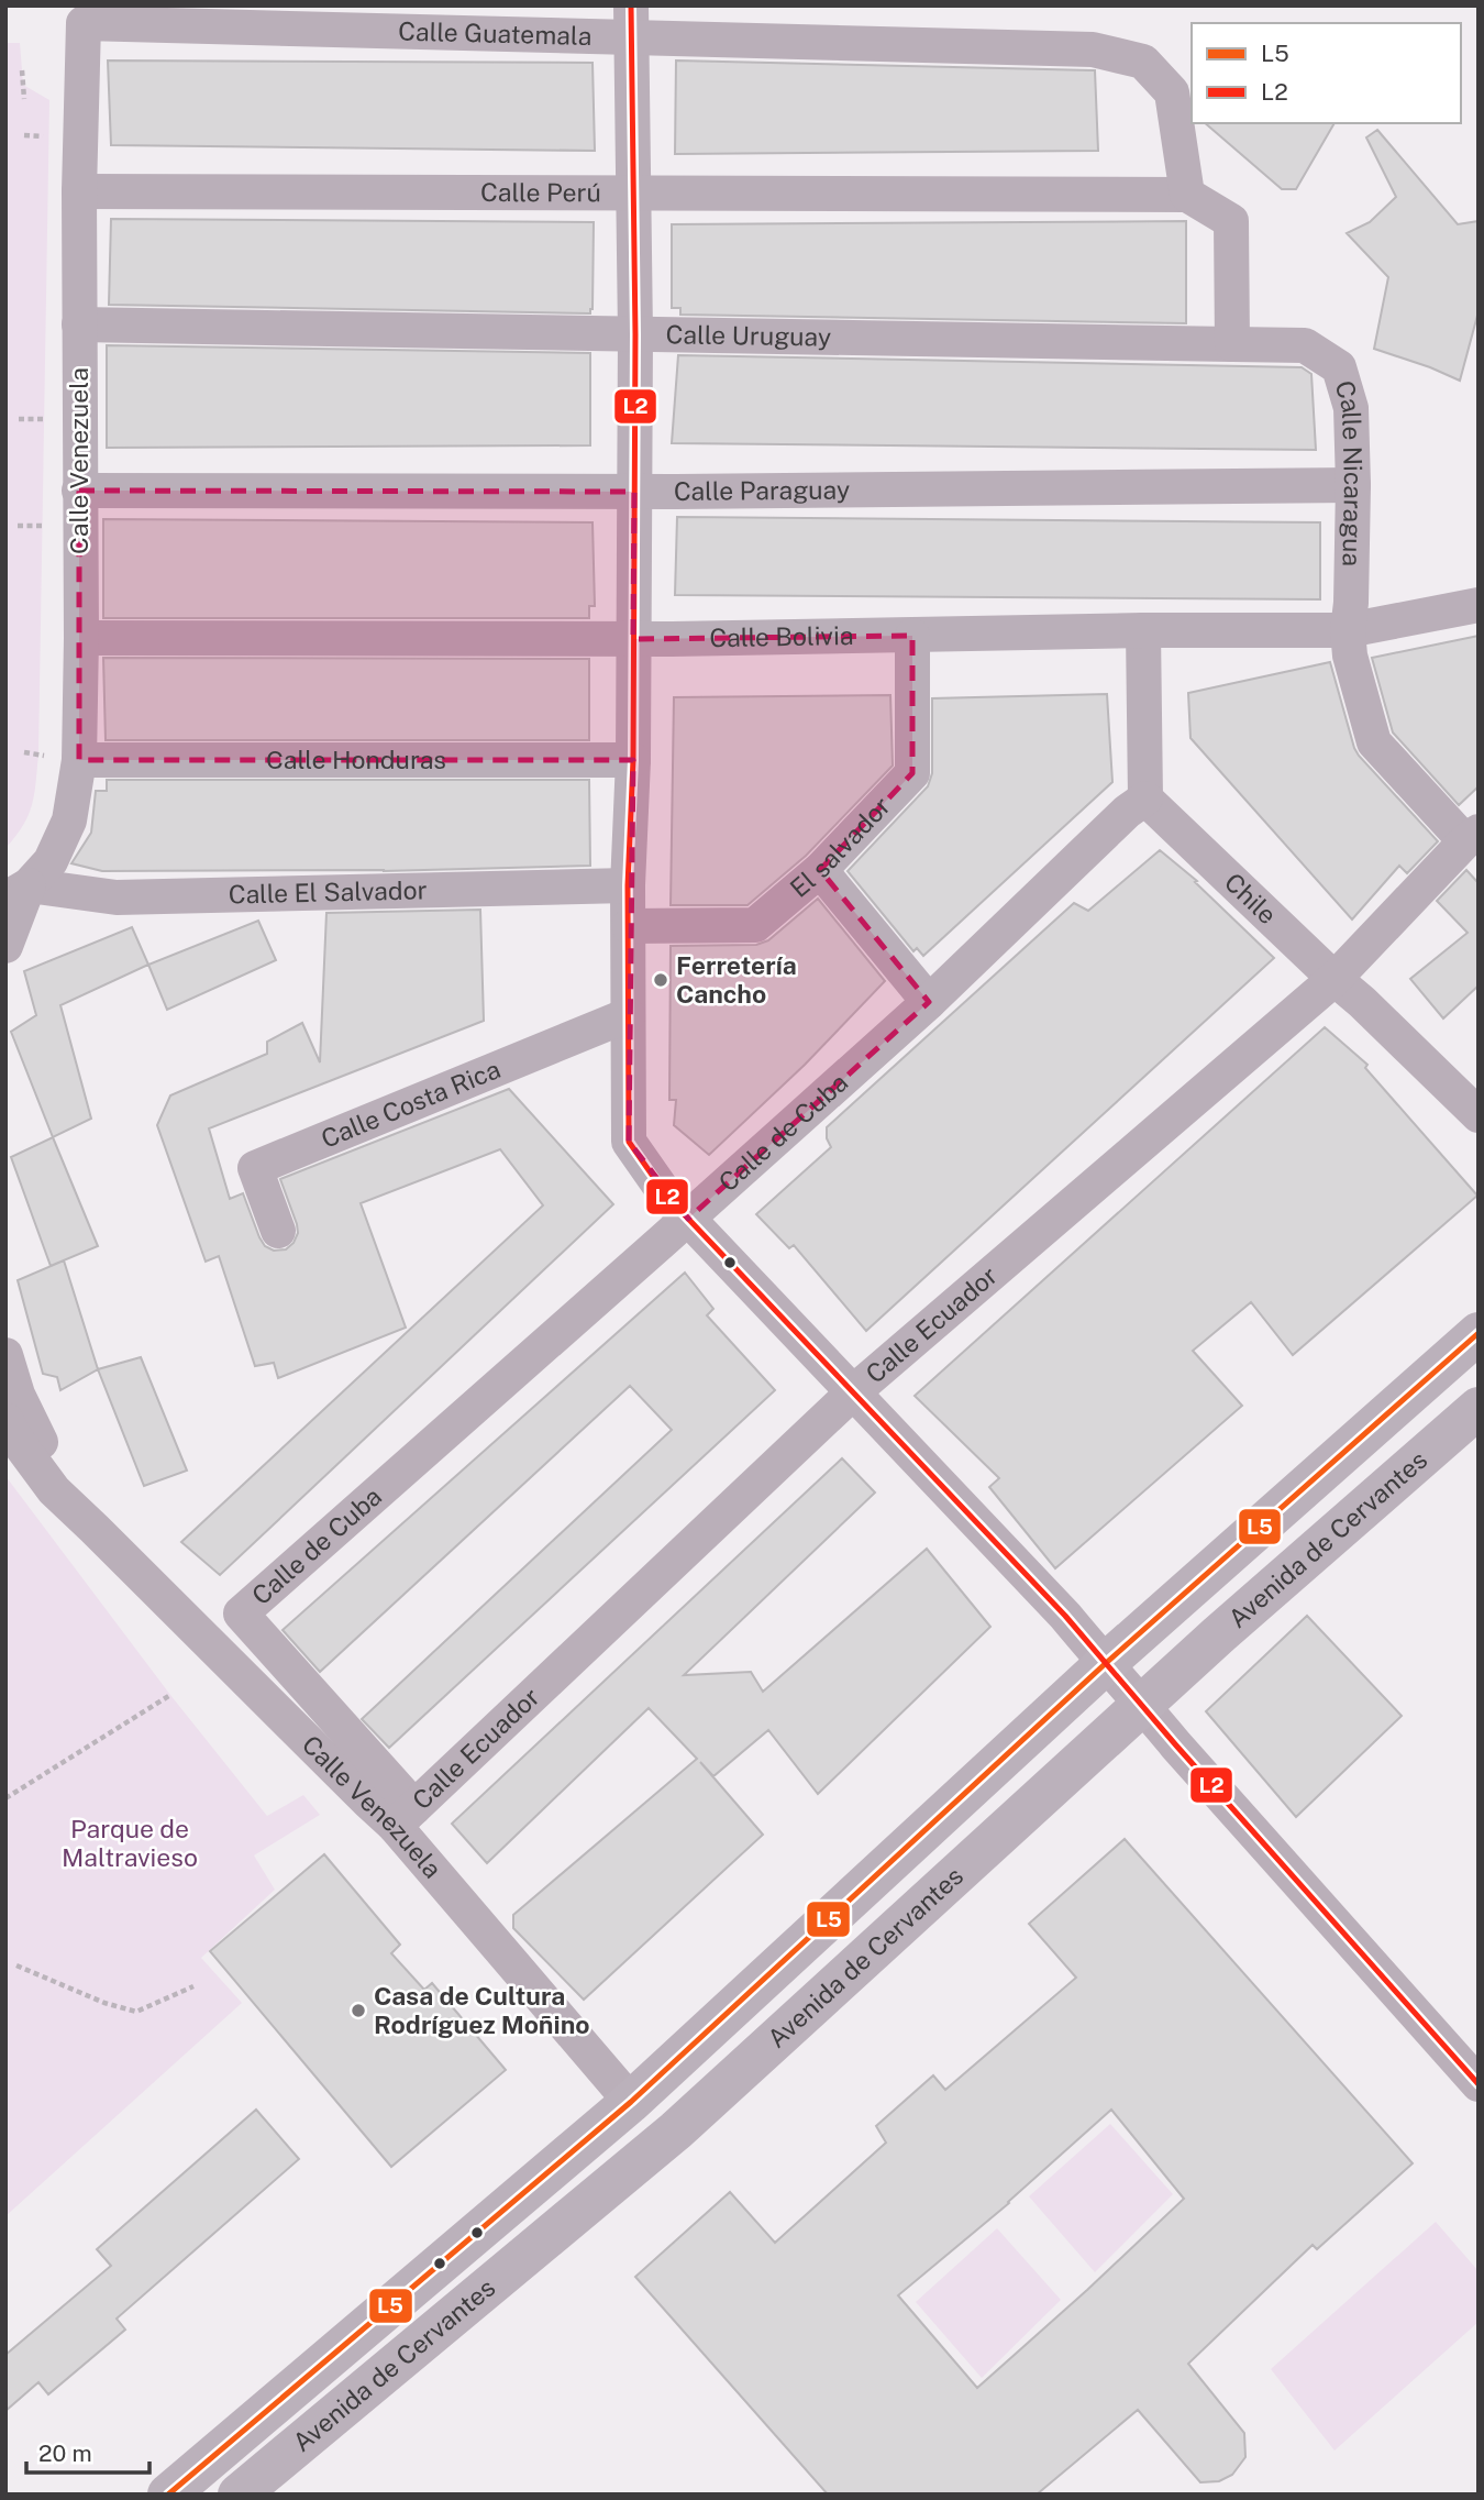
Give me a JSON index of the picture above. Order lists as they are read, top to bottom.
{
  "streets": {
    "main road": ["Avenida de Cervantes"],
    "street": [
      "Calle Guatemala",
      "Calle Perú",
      "Calle Uruguay",
      "Calle Venezuela",
      "Calle Nicaragua",
      "Calle Paraguay",
      "Calle Bolivia",
      "Calle Honduras",
      "El salvador",
      "Calle El Salvador",
      "Chile",
      "Calle Costa Rica",
      "Calle de Cuba",
      "Calle Ecuador"
    ]
  },
  "crossings": [
    ["Calle Guatemala", "Calle Perú"],
    ["Calle Guatemala", "Calle Venezuela"],
    ["Calle Perú", "Calle Venezuela"],
    ["Calle Uruguay", "Calle Venezuela"],
    ["Calle Uruguay", "Calle Nicaragua"],
    ["Calle Venezuela", "Calle Paraguay"],
    ["Calle Venezuela", "Calle Bolivia"],
    ["Calle Venezuela", "Calle Honduras"],
    ["Calle Venezuela", "Calle El Salvador"],
    ["Calle Venezuela", "Calle de Cuba"],
    ["Calle Venezuela", "Calle Ecuador"],
    ["Calle Venezuela", "Avenida de Cervantes"],
    ["Calle Nicaragua", "Calle Paraguay"],
    ["Calle Nicaragua", "Calle Bolivia"],
    ["Calle Nicaragua", "Calle Ecuador"],
    ["Calle Bolivia", "El salvador"],
    ["Chile", "Calle de Cuba"],
    ["Chile", "Calle Ecuador"],
    ["Calle de Cuba", "Calle Ecuador"]
  ],
  "parks": ["Parque de Maltravieso"],
  "places": ["Ferretería Cancho", "Casa de Cultura Rodríguez Moñino"],
  "lines": ["transit line L2", "transit line L5"],
  "legend": ["L5", "L2"],
  "scale_bar": "20 m"
}
